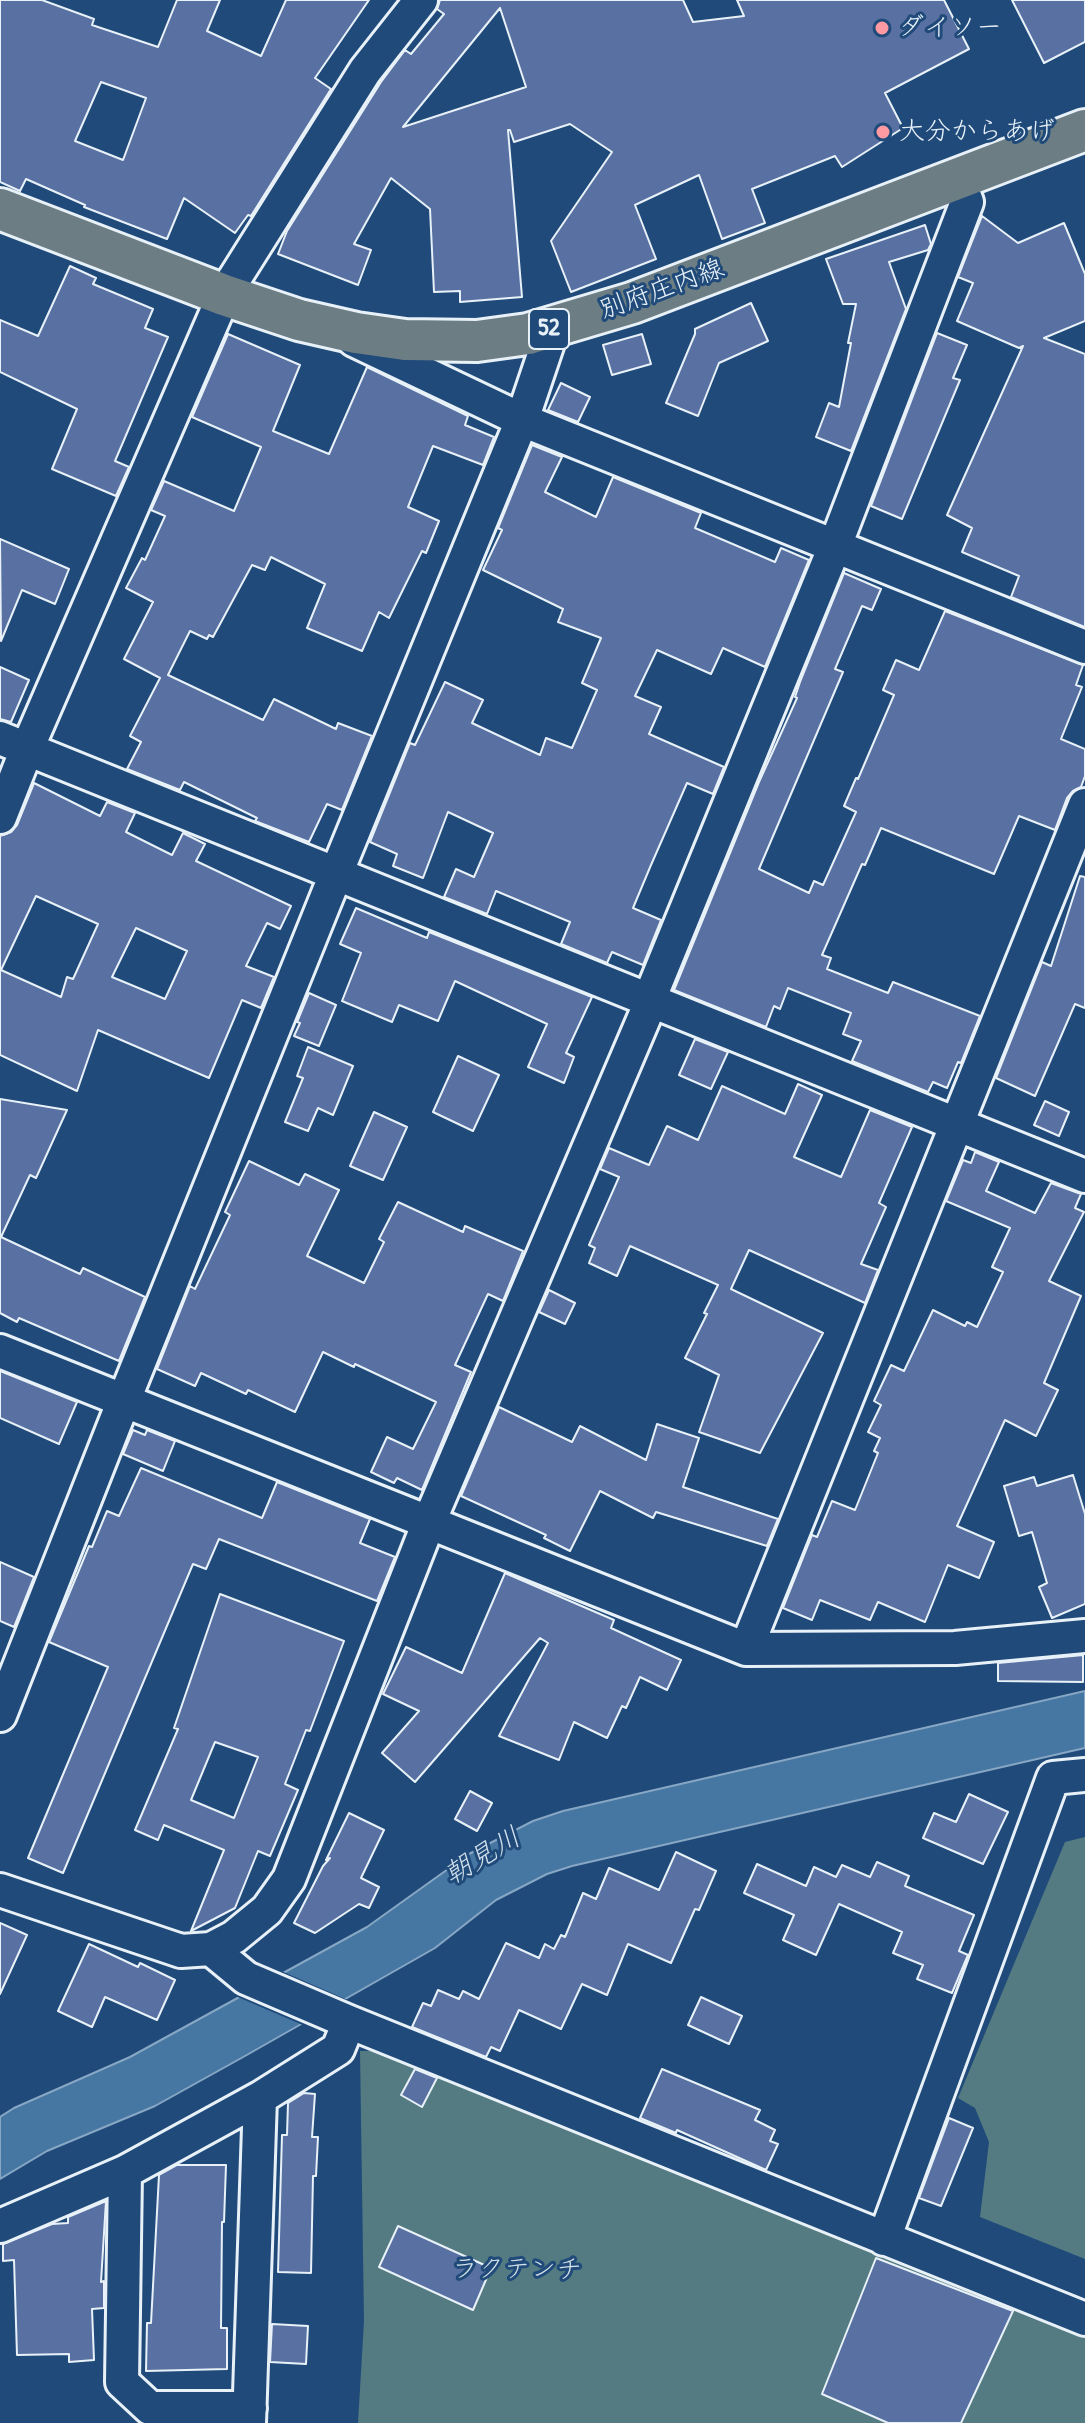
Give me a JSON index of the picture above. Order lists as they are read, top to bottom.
{
  "streets": {
    "main road": ["別府庄内線", "52"]
  },
  "water": ["朝見川"],
  "parks": ["ラクテンチ"],
  "places": ["ダイソー", "大分からあげ"]
}
